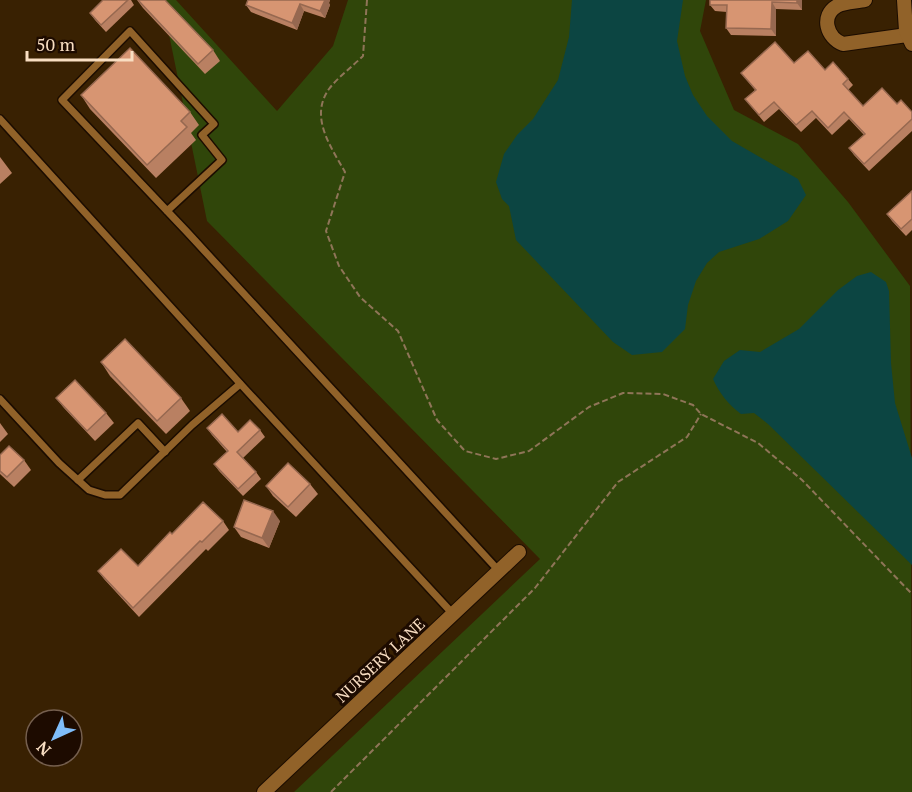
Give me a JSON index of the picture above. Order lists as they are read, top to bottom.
{
  "streets": {
    "street": ["NURSERY LANE"]
  },
  "scale_bar": "50 m",
  "north": "bottom left"
}
